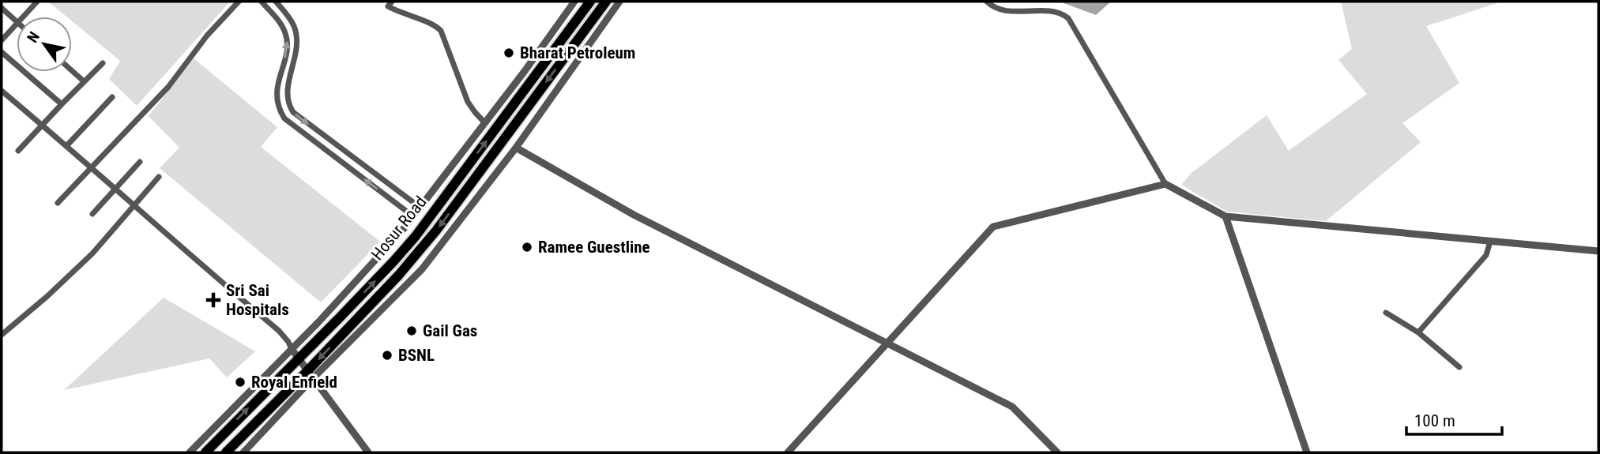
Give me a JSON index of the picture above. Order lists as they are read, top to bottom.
{
  "streets": {
    "highway": ["Hosur Road"]
  },
  "places": {
    "other": [
      "Bharat Petroleum",
      "Ramee Guestline",
      "Gail Gas",
      "BSNL",
      "Royal Enfield"
    ],
    "health": ["Sri Sai Hospitals"]
  },
  "scale_bar": "100 m",
  "north": "top left"
}
